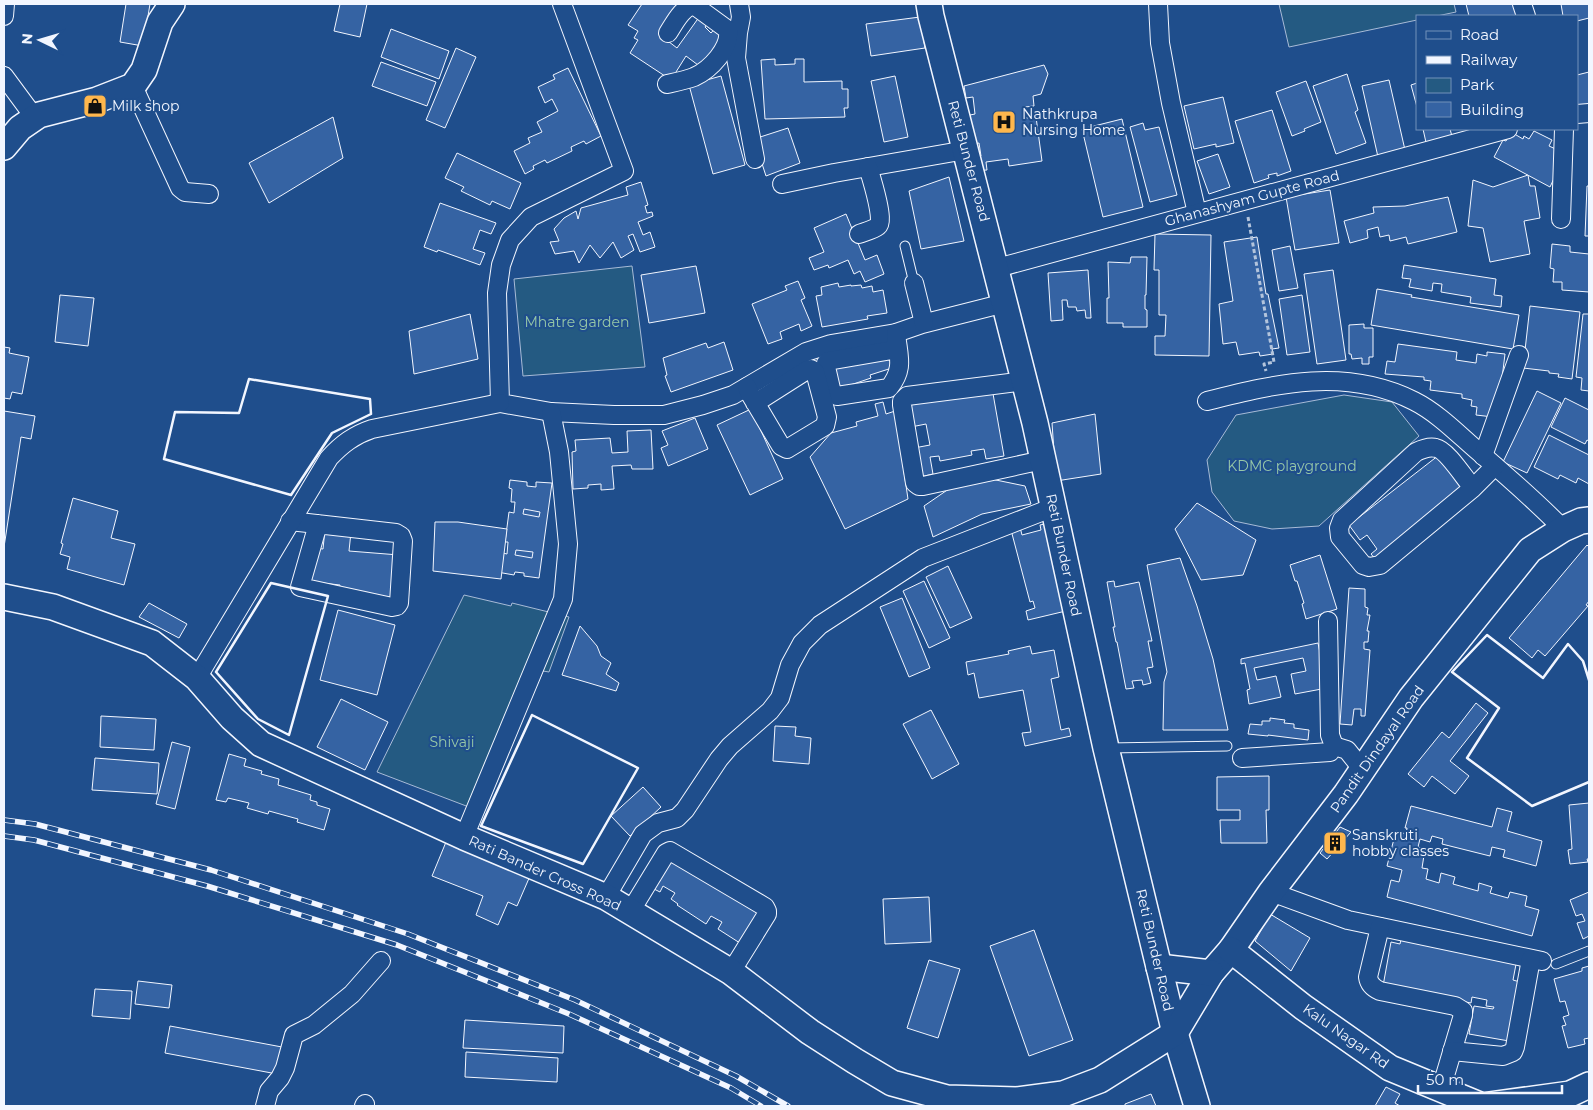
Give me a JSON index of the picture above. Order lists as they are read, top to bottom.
{
  "streets": {
    "street": [
      "Reti Bunder Road",
      "Ghanashyam Gupte Road",
      "Pandit Dindayal Road",
      "Rati Bander Cross Road",
      "Kalu Nagar Rd"
    ]
  },
  "crossings": [
    ["Reti Bunder Road", "Ghanashyam Gupte Road"],
    ["Reti Bunder Road", "Pandit Dindayal Road"],
    ["Reti Bunder Road", "Rati Bander Cross Road"],
    ["Pandit Dindayal Road", "Rati Bander Cross Road"],
    ["Pandit Dindayal Road", "Kalu Nagar Rd"]
  ],
  "parks": ["Mhatre garden", "KDMC playground", "Shivaji"],
  "places": {
    "shop": ["Milk shop"],
    "hospital": ["Nathkrupa Nursing Home"],
    "building": ["Sanskruti hobby classes"]
  },
  "legend": [
    "Road",
    "Railway",
    "Park",
    "Building"
  ],
  "scale_bar": "50 m",
  "north": "left"
}
